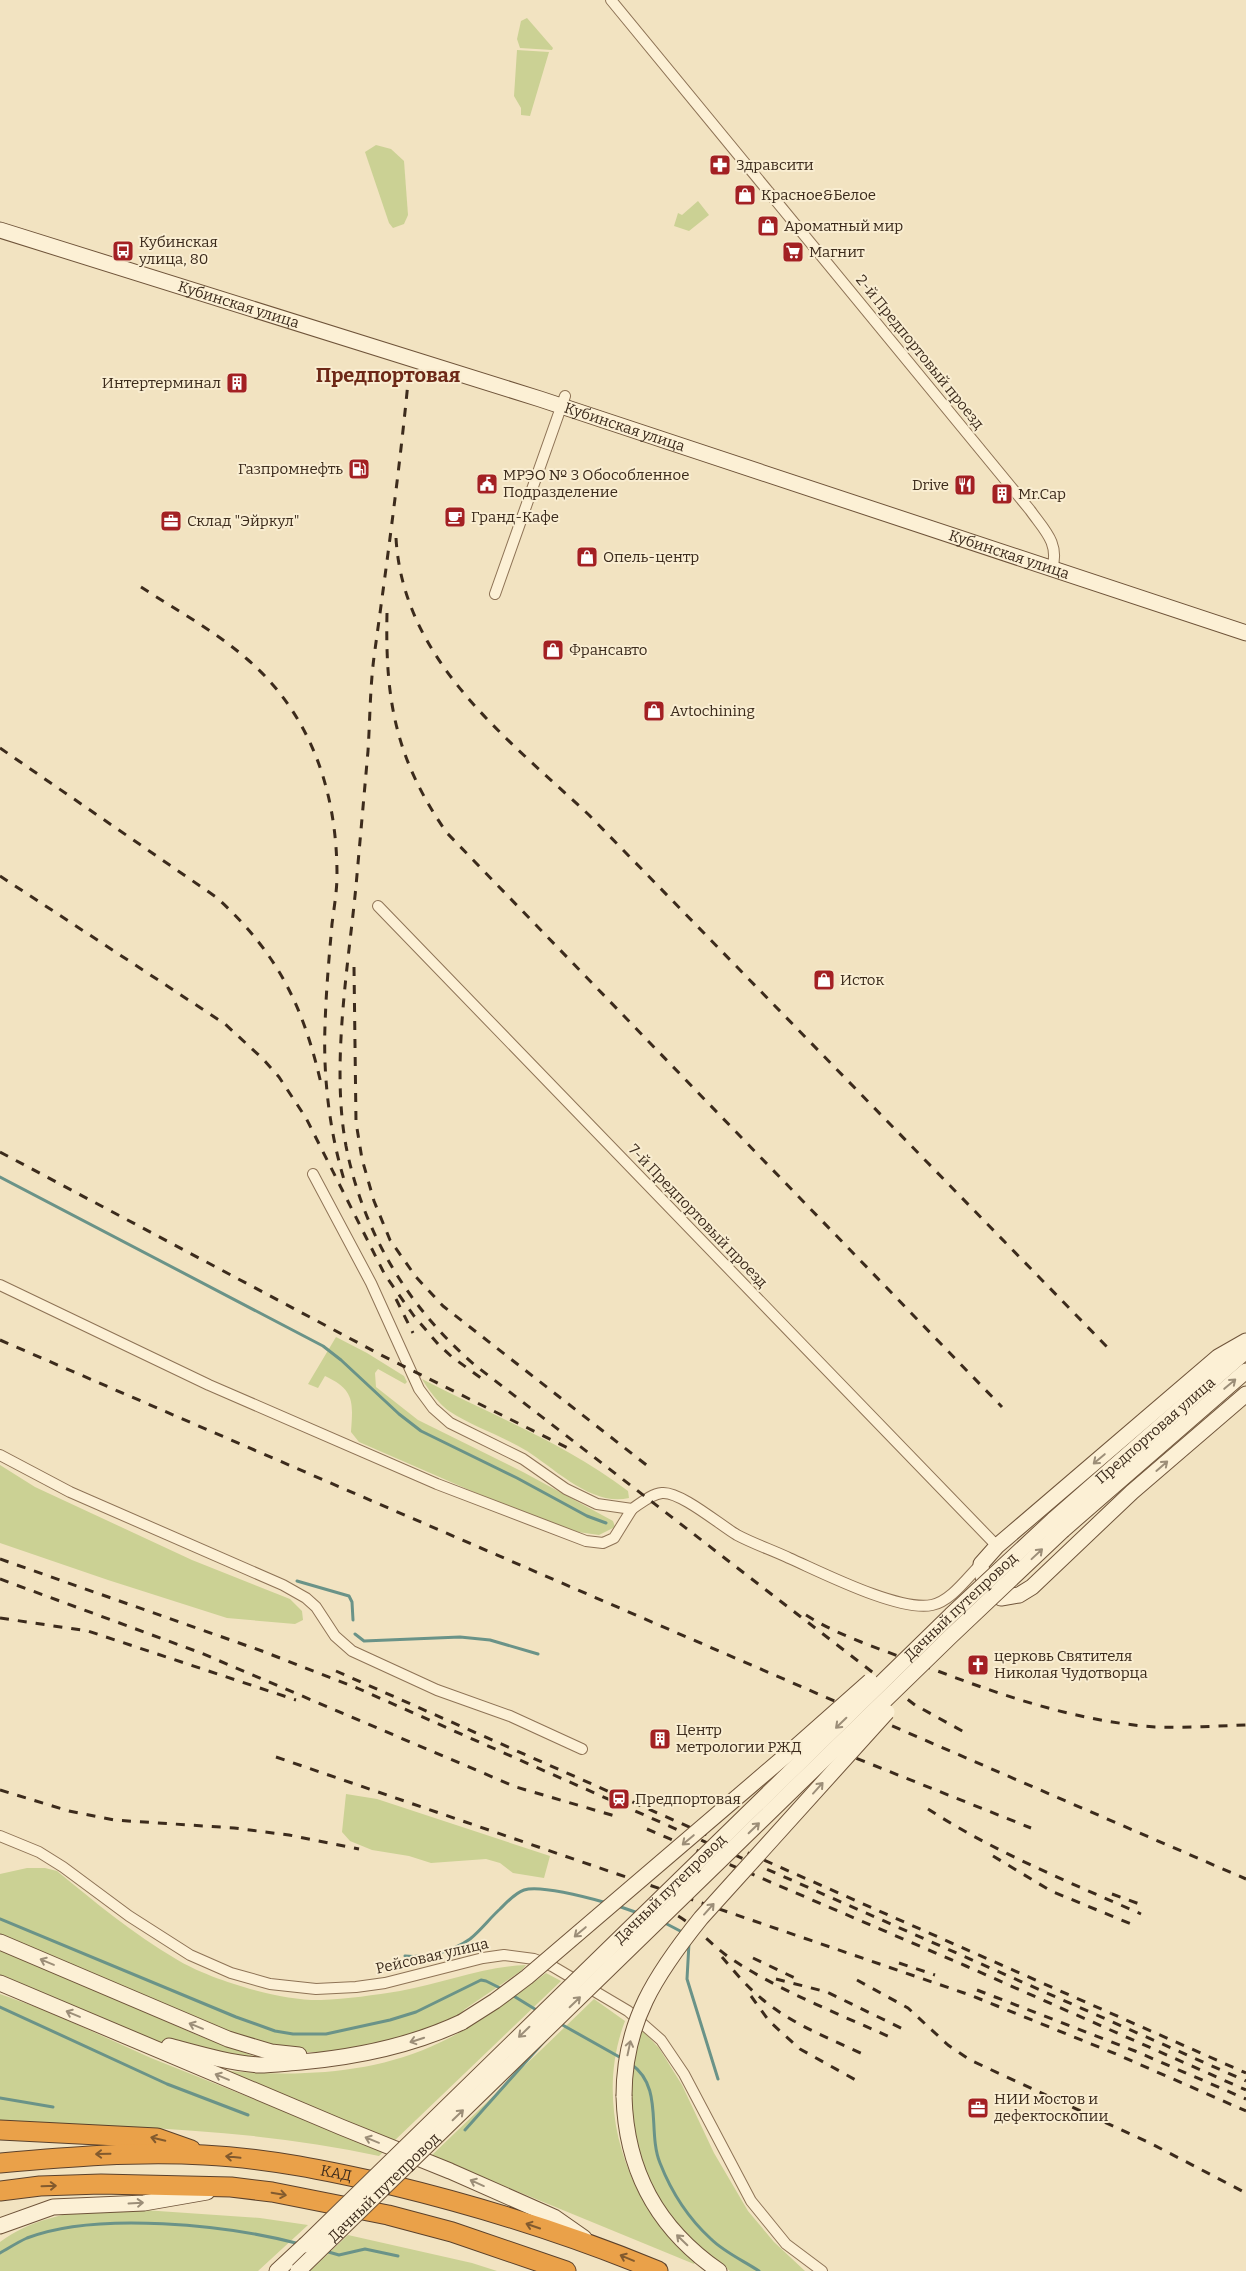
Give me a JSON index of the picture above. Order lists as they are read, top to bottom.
{
  "streets": {
    "highway": ["КАД"],
    "main road": ["Кубинская улица", "Предпортовая улица", "Дачный путепровод"],
    "street": ["2-й Предпортовый проезд", "7-й Предпортовый проезд", "Рейсовая улица"]
  },
  "crossings": [
    ["Кубинская улица", "2-й Предпортовый проезд"],
    ["Предпортовая улица", "Дачный путепровод"]
  ],
  "districts": ["Предпортовая"],
  "places": {
    "pharmacy": ["Здравсити"],
    "shop": [
      "Красное&Белое",
      "Ароматный мир",
      "Опель-центр",
      "Франсавто",
      "Avtochining",
      "Исток"
    ],
    "bus stop": ["Кубинская улица, 80"],
    "supermarket": ["Магнит"],
    "building": ["Интертерминал", "Mr.Cap", "Центр метрологии РЖД"],
    "fuel station": ["Газпромнефть"],
    "public building": ["МРЭО № 3 Обособленное Подразделение"],
    "restaurant": ["Drive"],
    "cafe": ["Гранд-Кафе"],
    "office": ["Склад \"Эйркул\"", "НИИ мостов и дефектоскопии"],
    "church": ["церковь Святителя Николая Чудотворца"],
    "station": ["Предпортовая"]
  }
}
